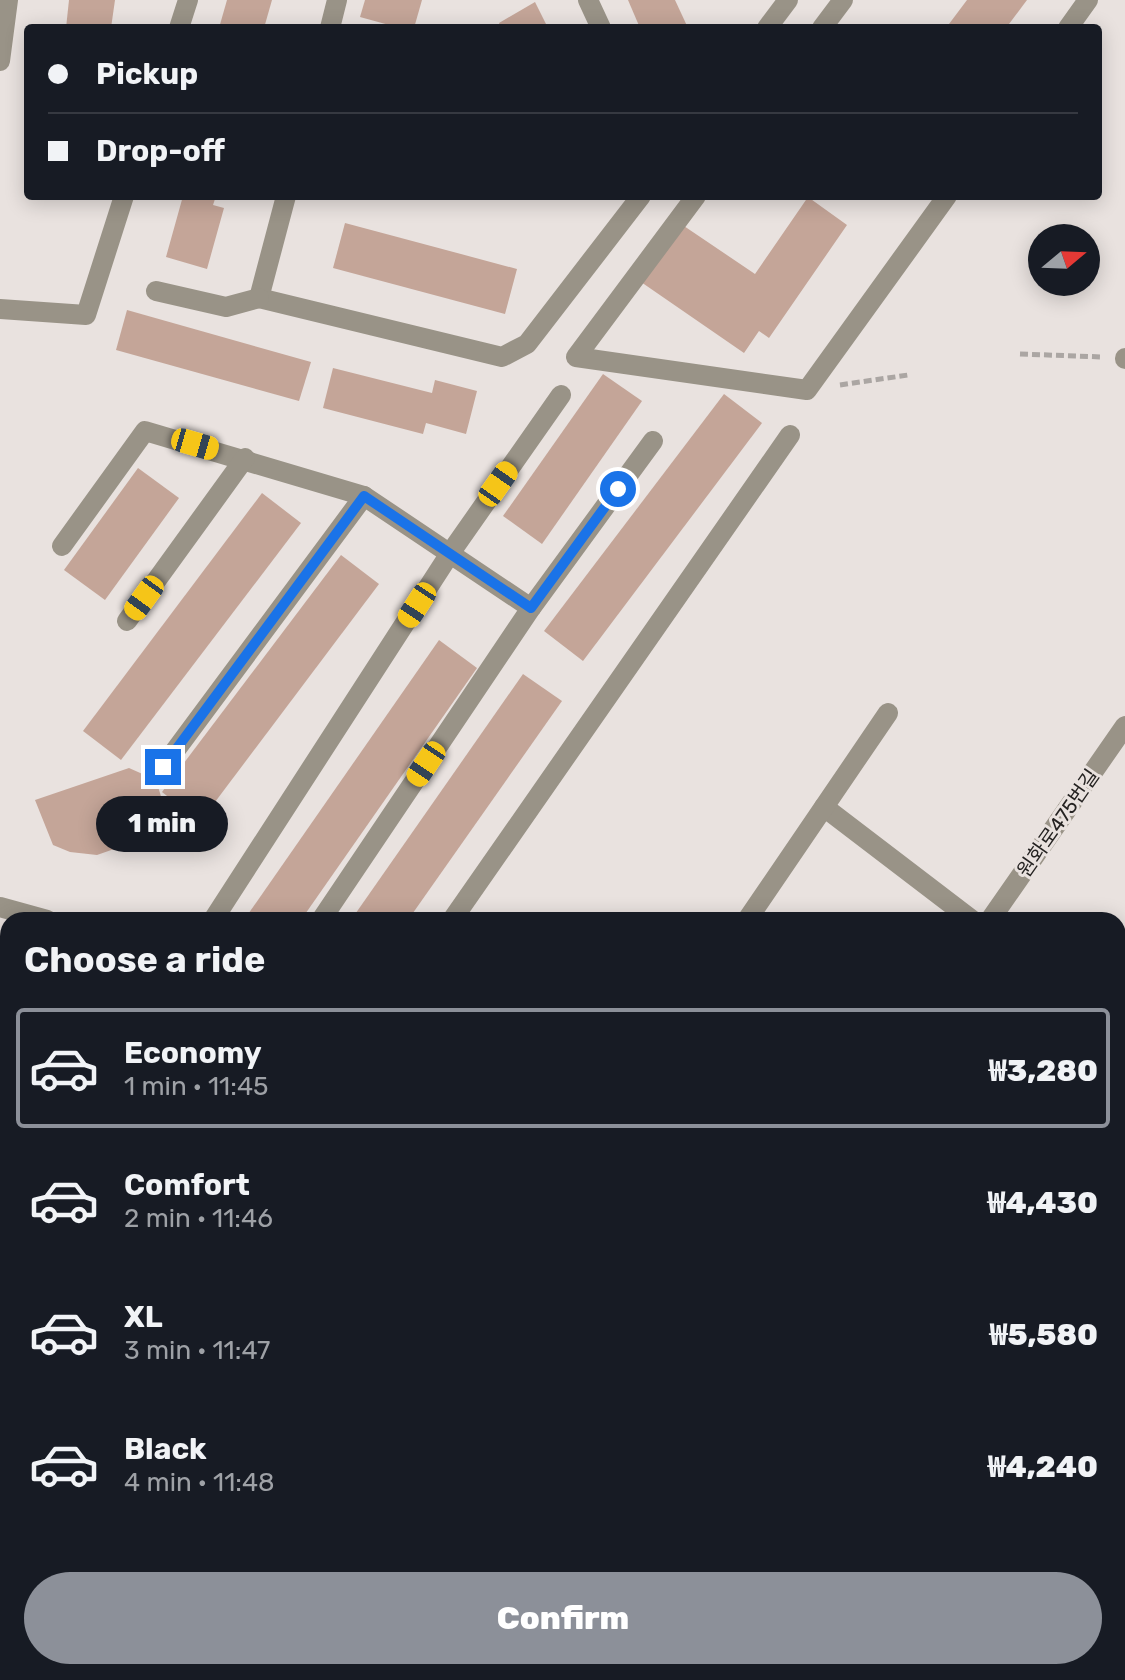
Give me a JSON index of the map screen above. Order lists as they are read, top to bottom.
{
  "streets": {
    "street": ["원화로475번길"]
  },
  "north": "right",
  "page": {
    "banner": ["Pickup", "Drop-off"],
    "bubble": "1 min",
    "heading": "Choose a ride",
    "list": [
      {
        "name": "Economy",
        "note": "1 min · 11:45",
        "value": "₩3,280"
      },
      {
        "name": "Comfort",
        "note": "2 min · 11:46",
        "value": "₩4,430"
      },
      {
        "name": "XL",
        "note": "3 min · 11:47",
        "value": "₩5,580"
      },
      {
        "name": "Black",
        "note": "4 min · 11:48",
        "value": "₩4,240"
      }
    ],
    "buttons": "Confirm"
  }
}
